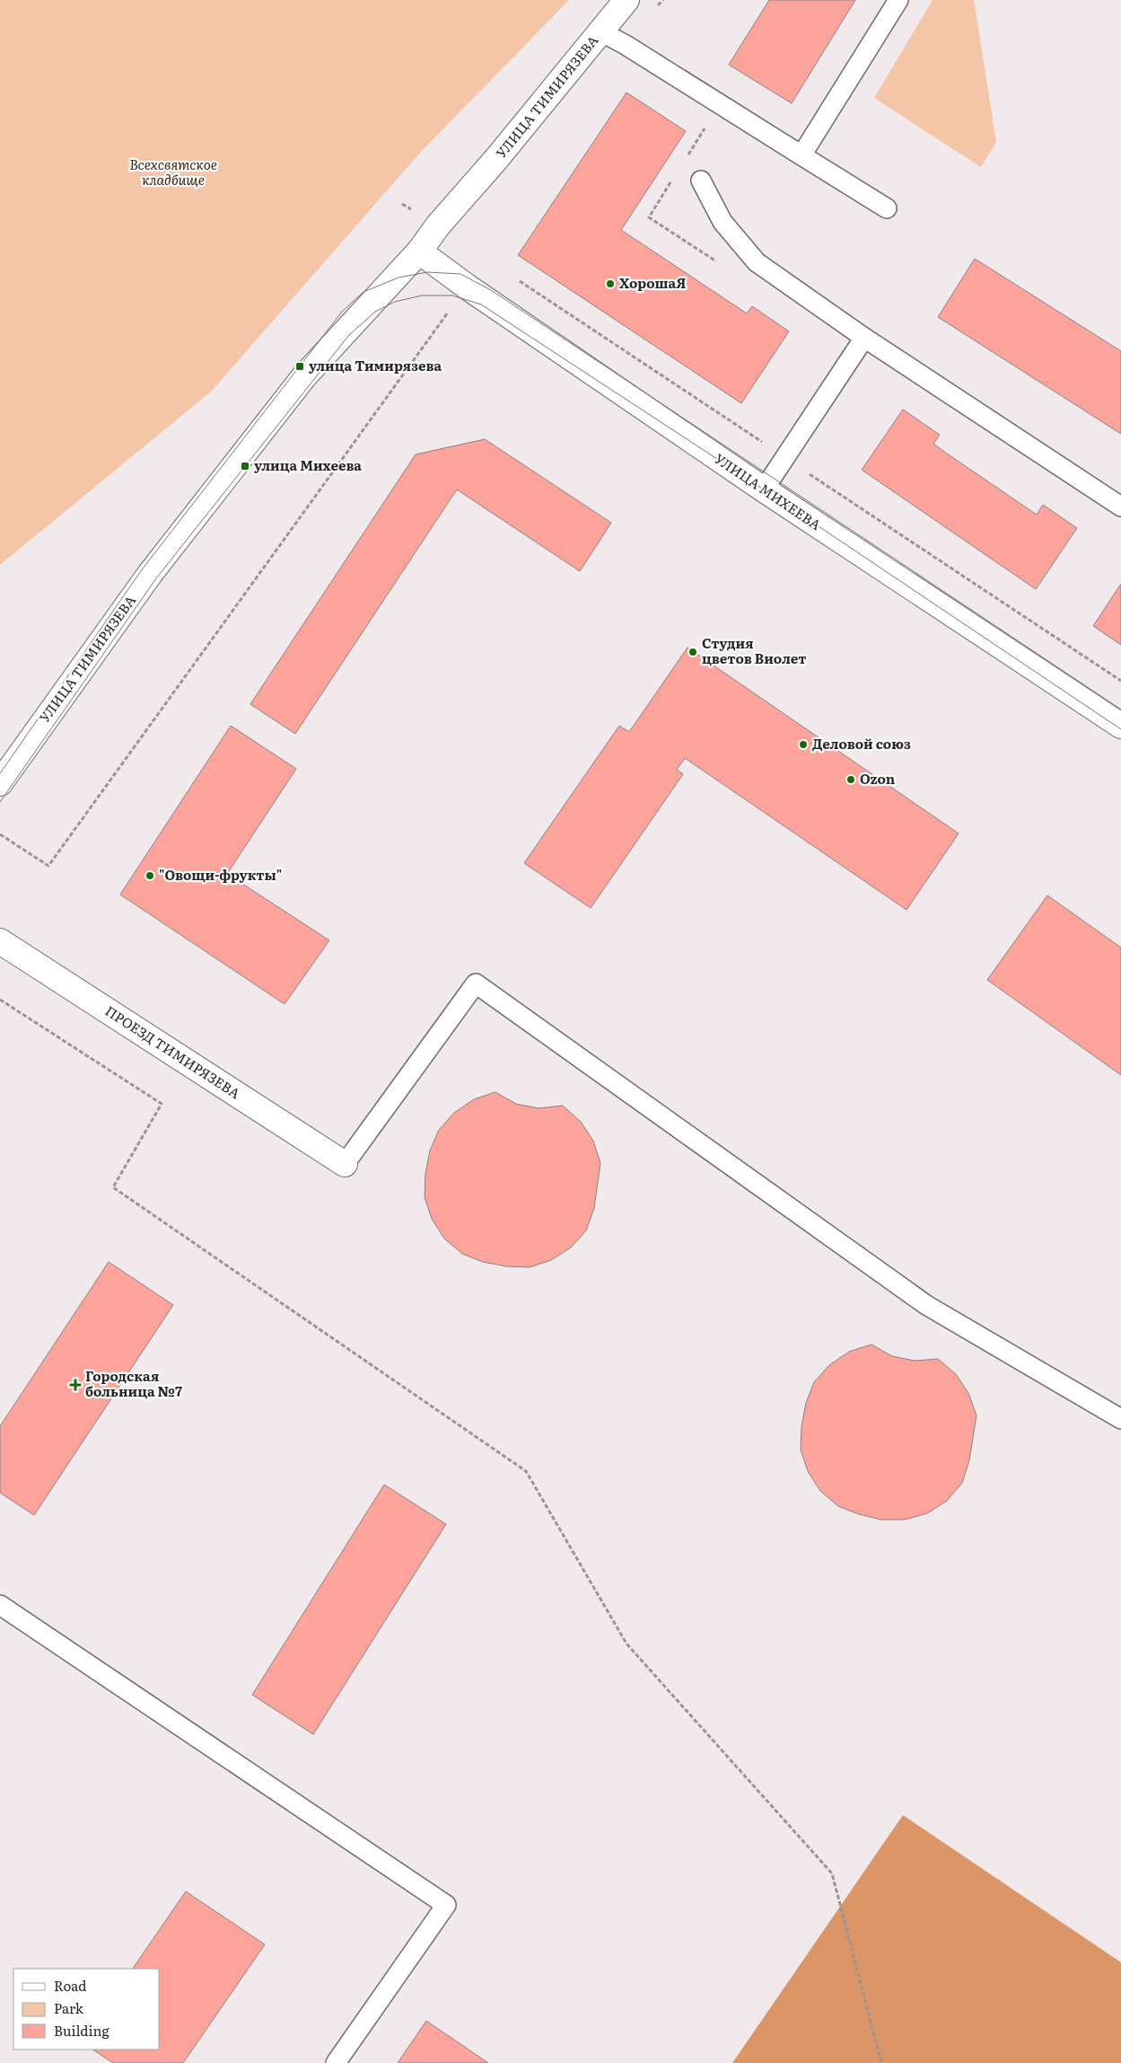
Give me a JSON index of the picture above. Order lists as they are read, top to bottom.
{
  "streets": {
    "street": ["УЛИЦА ТИМИРЯЗЕВА", "УЛИЦА МИХЕЕВА", "ПРОЕЗД ТИМИРЯЗЕВА"]
  },
  "crossings": [
    ["УЛИЦА ТИМИРЯЗЕВА", "УЛИЦА МИХЕЕВА"]
  ],
  "parks": ["Всехсвятское кладбище"],
  "places": {
    "other": [
      "ХорошаЯ",
      "Студия цветов Виолет",
      "Деловой союз",
      "Ozon",
      "\"Овощи-фрукты\""
    ],
    "transit": ["улица Тимирязева", "улица Михеева"],
    "health": ["Городская больница №7"]
  },
  "legend": ["Road", "Park", "Building"]
}
